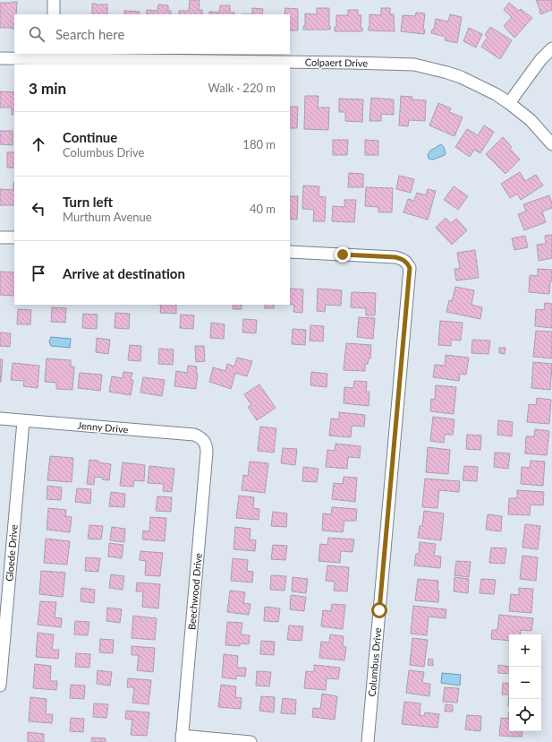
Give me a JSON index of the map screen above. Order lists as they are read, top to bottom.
{
  "streets": {
    "street": [
      "Colpaert Drive",
      "Jenny Drive",
      "Gloede Drive",
      "Beechwood Drive",
      "Columbus Drive"
    ]
  },
  "crossings": [
    ["Jenny Drive", "Gloede Drive"],
    ["Jenny Drive", "Beechwood Drive"]
  ],
  "page": {
    "search": "Search here",
    "heading": ["3 min", "Walk · 220 m"],
    "list": [
      ["Continue", "Columbus Drive", "180 m"],
      ["Turn left", "Murthum Avenue", "40 m"],
      "Arrive at destination"
    ],
    "map_buttons": ["+", "−"]
  }
}
